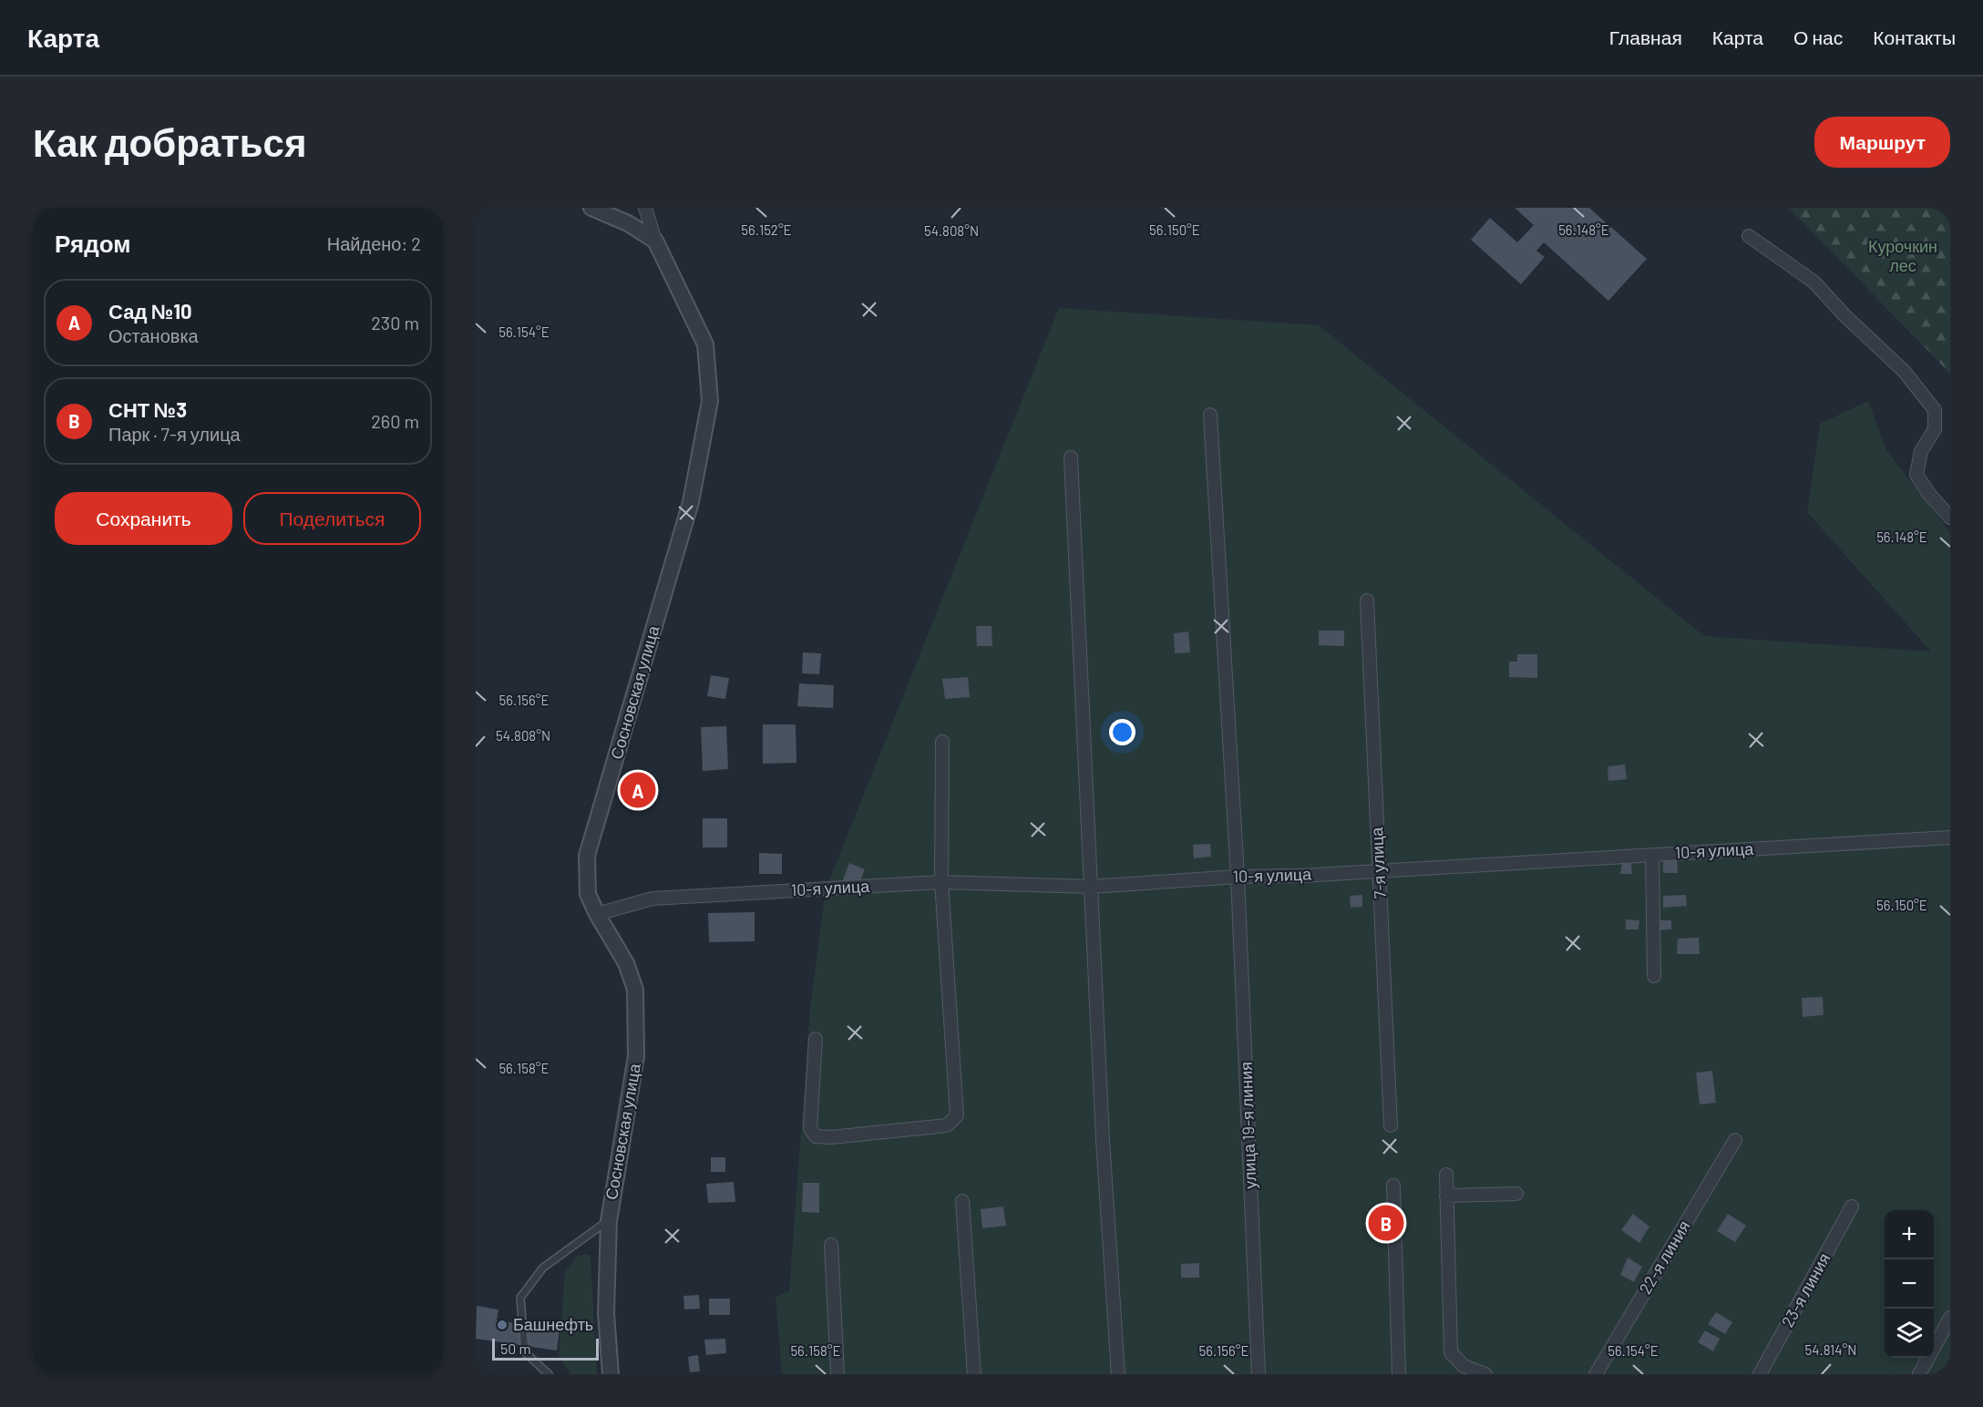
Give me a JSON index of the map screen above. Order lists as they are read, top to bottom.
{
  "streets": {
    "street": [
      "Сосновская улица",
      "10-я улица",
      "7-я улица",
      "улица 19-я линия",
      "22-я линия",
      "23-я линия"
    ]
  },
  "crossings": [
    ["Сосновская улица", "10-я улица"],
    ["10-я улица", "7-я улица"],
    ["10-я улица", "улица 19-я линия"]
  ],
  "parks": ["Курочкин лес"],
  "places": ["Башнефть"],
  "scale_bar": "50 m",
  "page": {
    "header": "Карта",
    "nav": [
      "Главная",
      "Карта",
      "О нас",
      "Контакты"
    ],
    "buttons": [
      "Маршрут",
      ["Сохранить", "Поделиться"]
    ],
    "title": "Как добраться",
    "heading": ["Рядом", "Найдено: 2"],
    "list": [
      {
        "mark": "A",
        "name": "Сад №10",
        "note": "Остановка",
        "value": "230 m"
      },
      {
        "mark": "B",
        "name": "СНТ №3",
        "note": "Парк · 7-я улица",
        "value": "260 m"
      }
    ],
    "pins": ["A", "B"],
    "map_buttons": ["+", "−"],
    "scale": "50 m"
  },
  "coordinates": [
    "56.152°E",
    "56.150°E",
    "56.148°E",
    "54.808°N",
    "56.154°E",
    "56.156°E",
    "56.158°E",
    "54.814°N"
  ]
}
